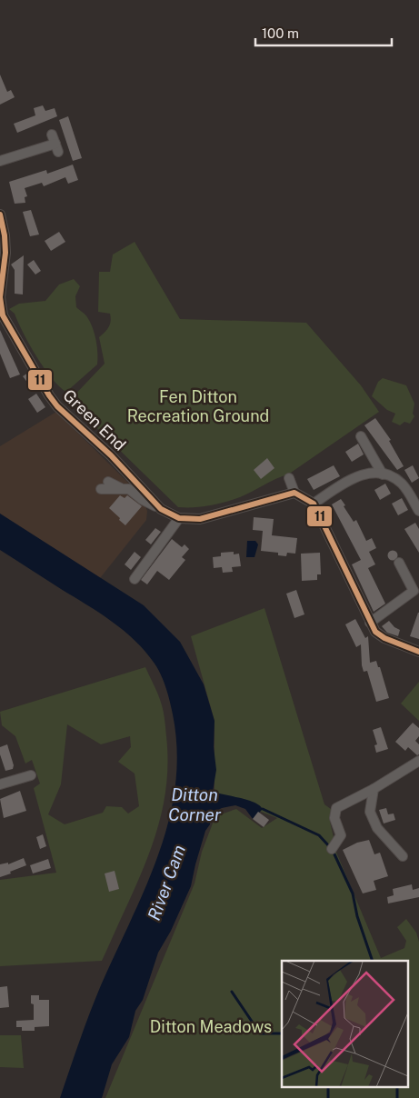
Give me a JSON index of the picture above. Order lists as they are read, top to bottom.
{
  "streets": {
    "street": ["Green End"]
  },
  "water": ["Ditton Corner", "River Cam"],
  "parks": ["Fen Ditton Recreation Ground", "Ditton Meadows"],
  "lines": ["transit line 11"],
  "scale_bar": "100 m"
}
